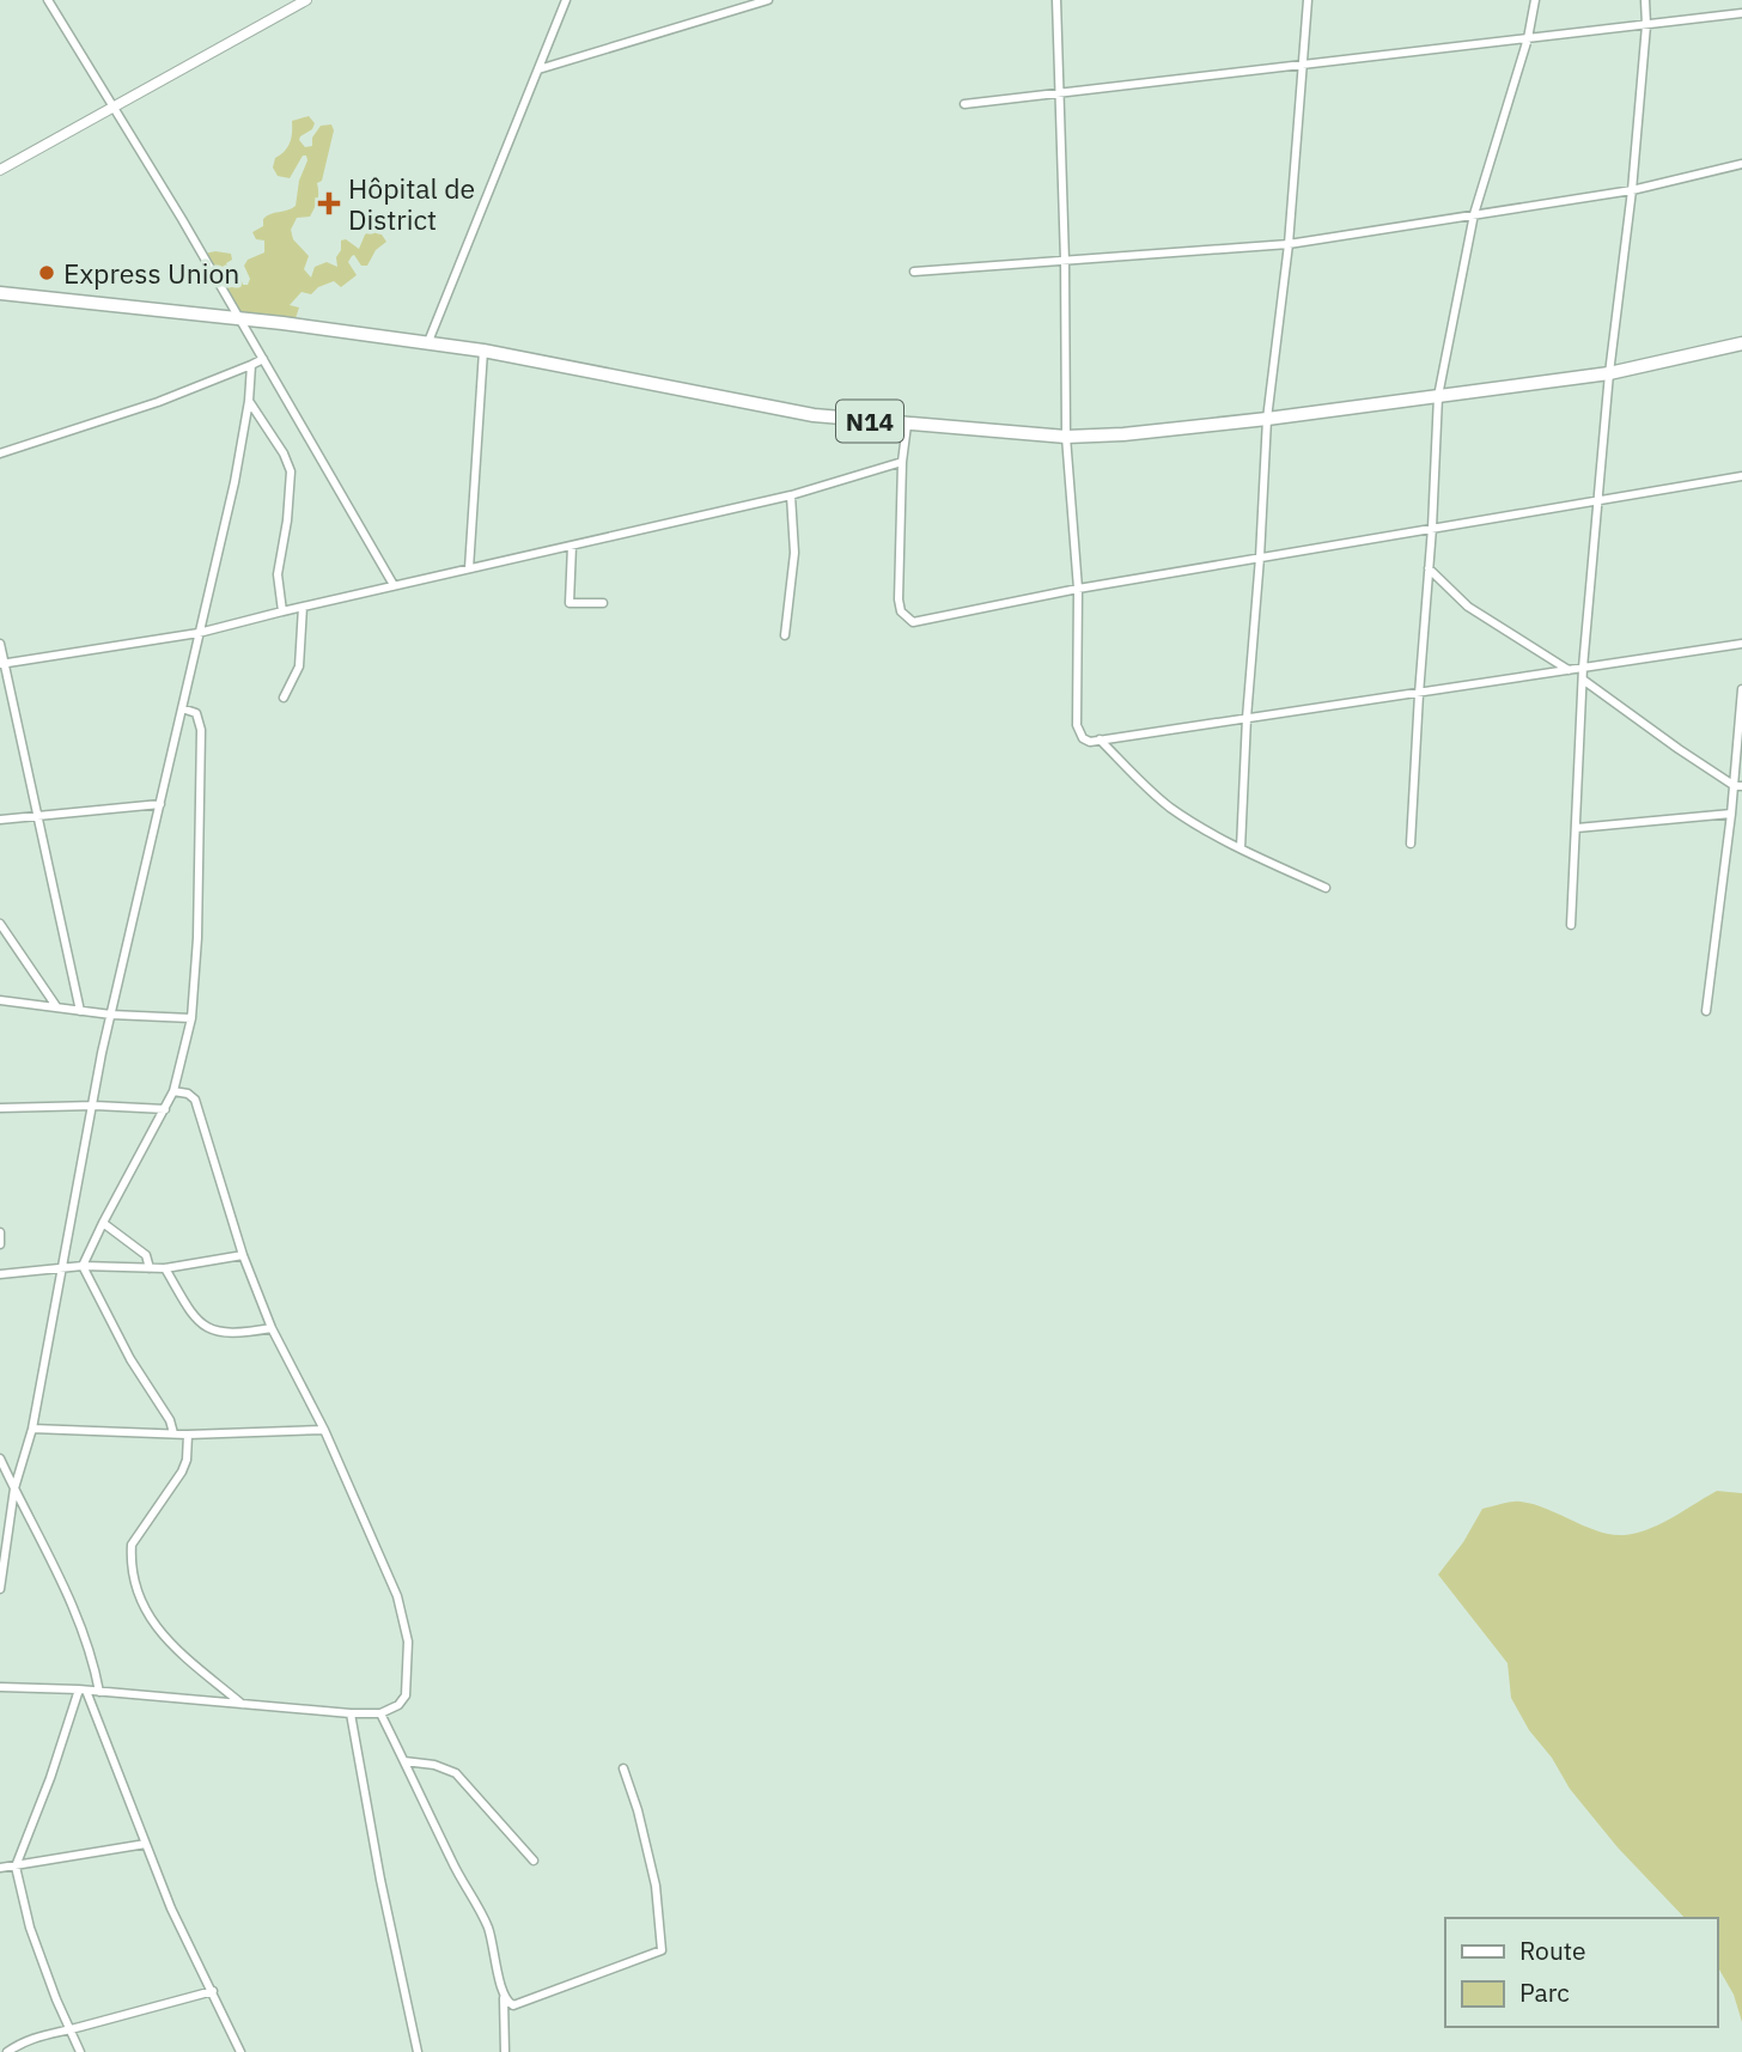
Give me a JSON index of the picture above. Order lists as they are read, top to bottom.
{
  "streets": {
    "highway": ["N14"]
  },
  "places": {
    "health": ["Hôpital de District"],
    "other": ["Express Union"]
  },
  "legend": ["Route", "Parc"]
}
